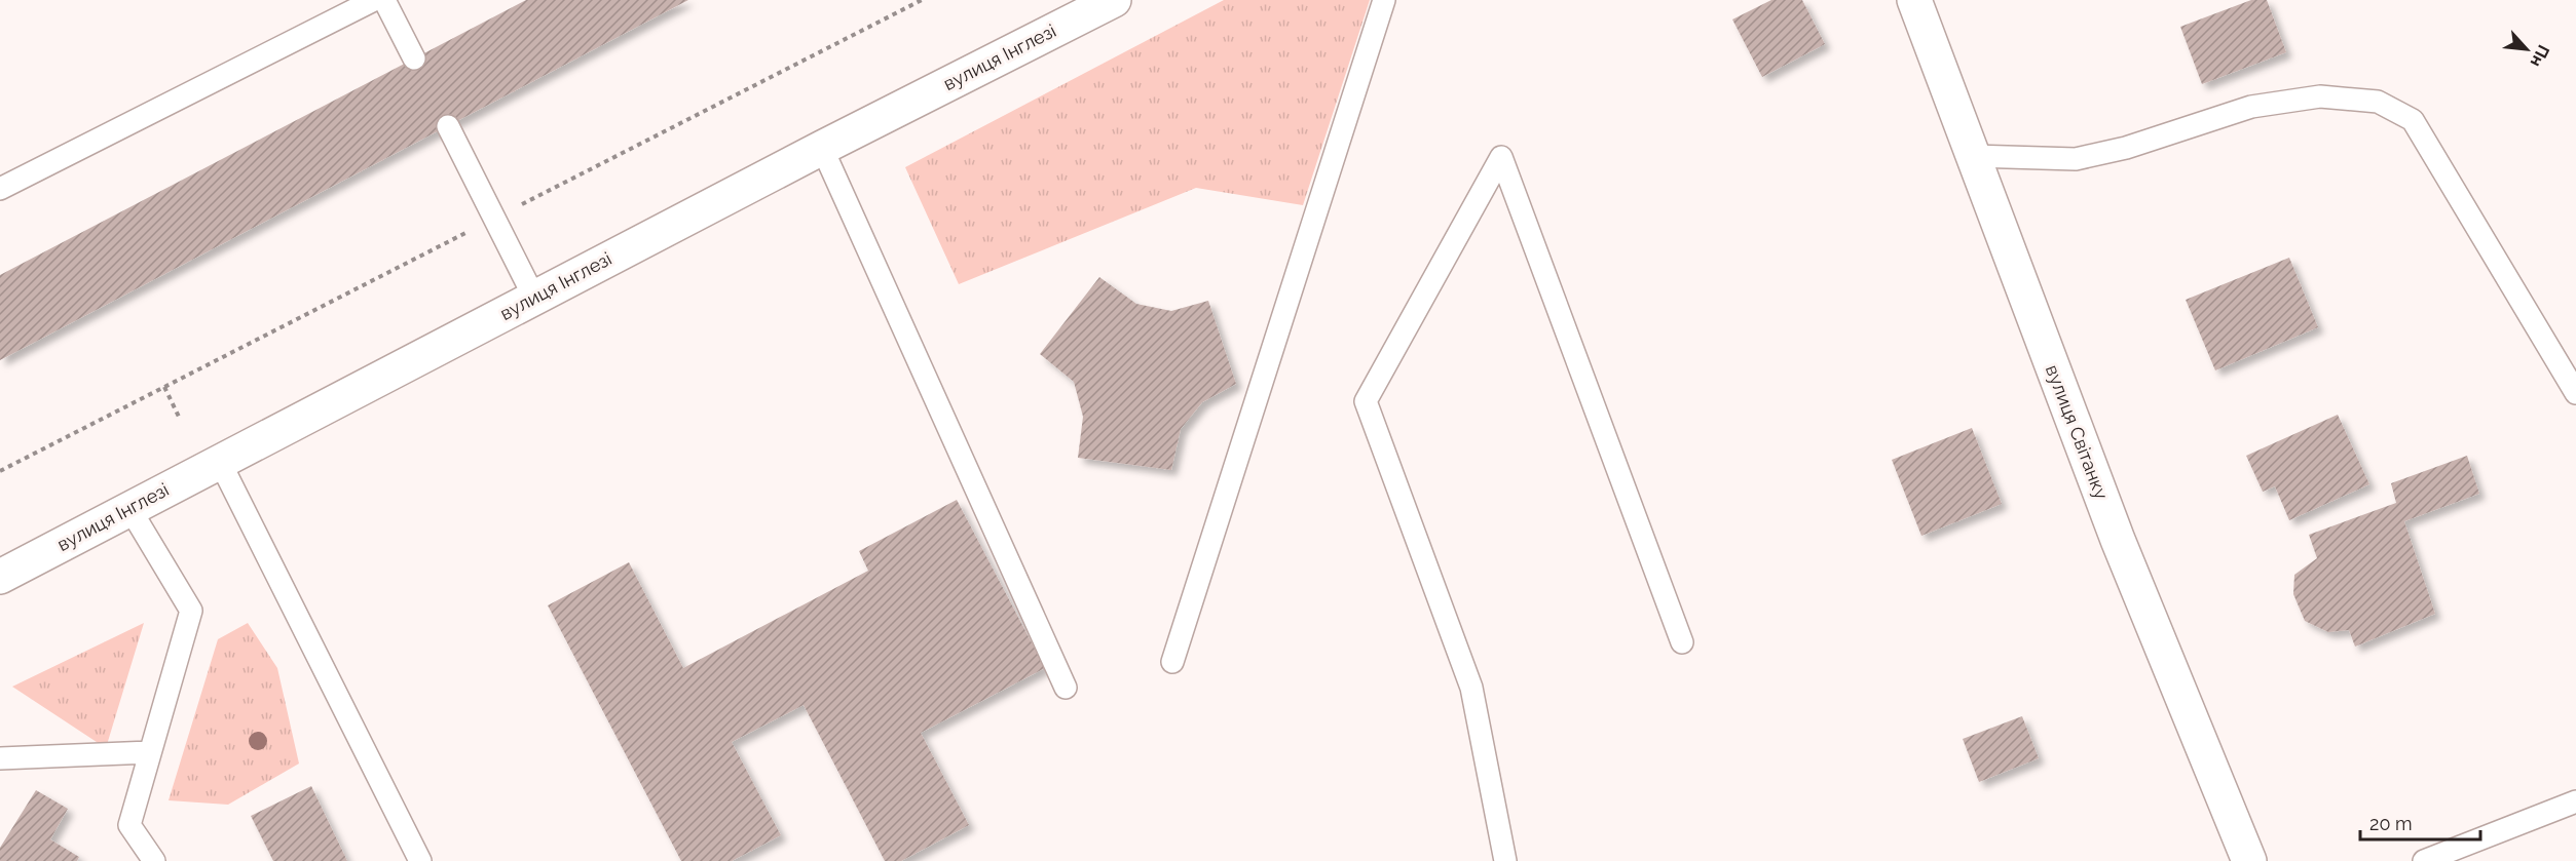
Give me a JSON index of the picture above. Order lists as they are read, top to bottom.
{
  "streets": {
    "main road": ["вулиця Інглезі", "вулиця Світанку"]
  },
  "scale_bar": "20 m",
  "north": "bottom right"
}
